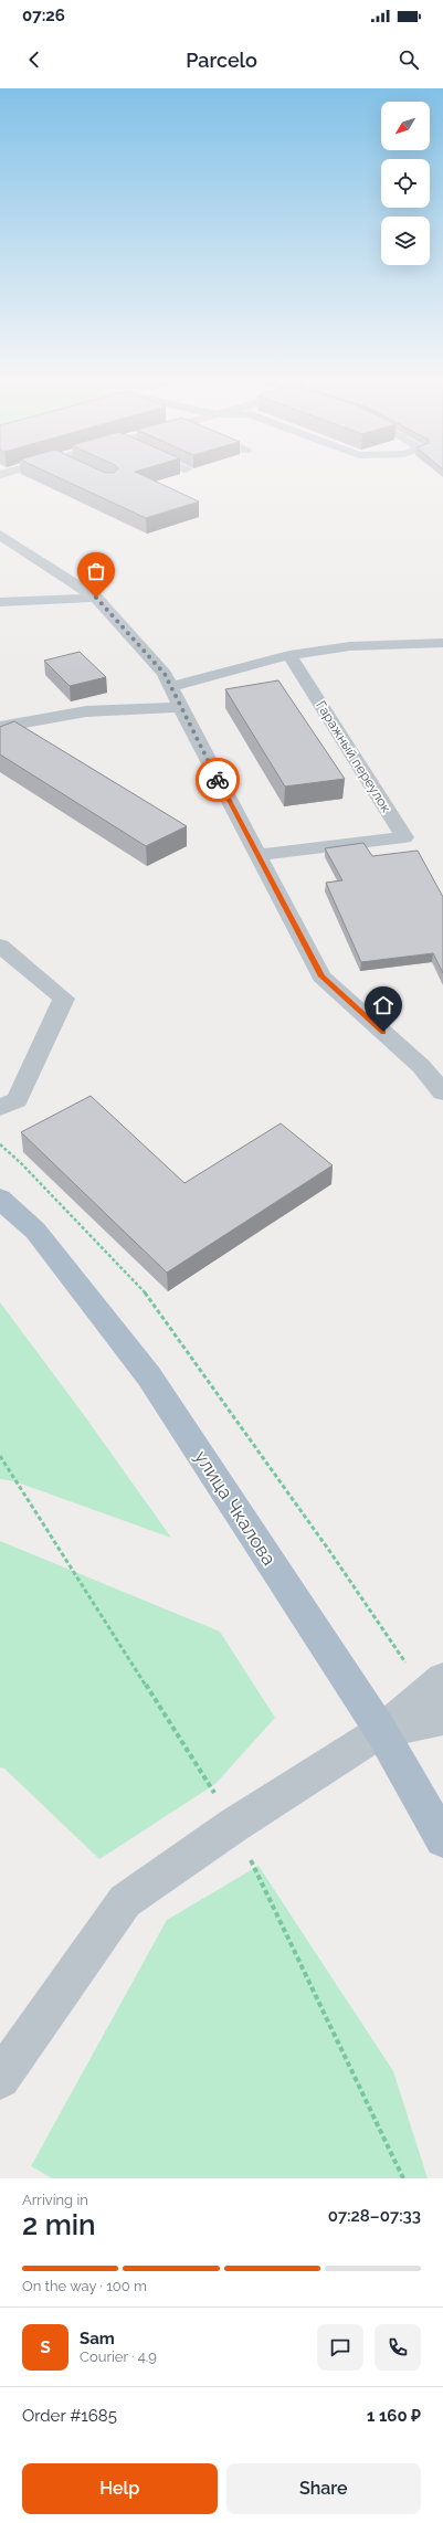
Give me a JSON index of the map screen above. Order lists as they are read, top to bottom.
{
  "streets": {
    "main road": ["улица Чкалова"],
    "street": ["Гаражный переулок"]
  },
  "north": "bottom left",
  "page": {
    "status": "07:26",
    "header": "Parcelo",
    "heading": ["2 min", "Arriving in", "07:28–07:33"],
    "panel": [
      "Sam",
      "Courier · 4.9",
      "Order #1685",
      "1 160 ₽"
    ],
    "bar": "On the way · 100 m",
    "round": "S",
    "buttons": ["Help", "Share"]
  }
}
